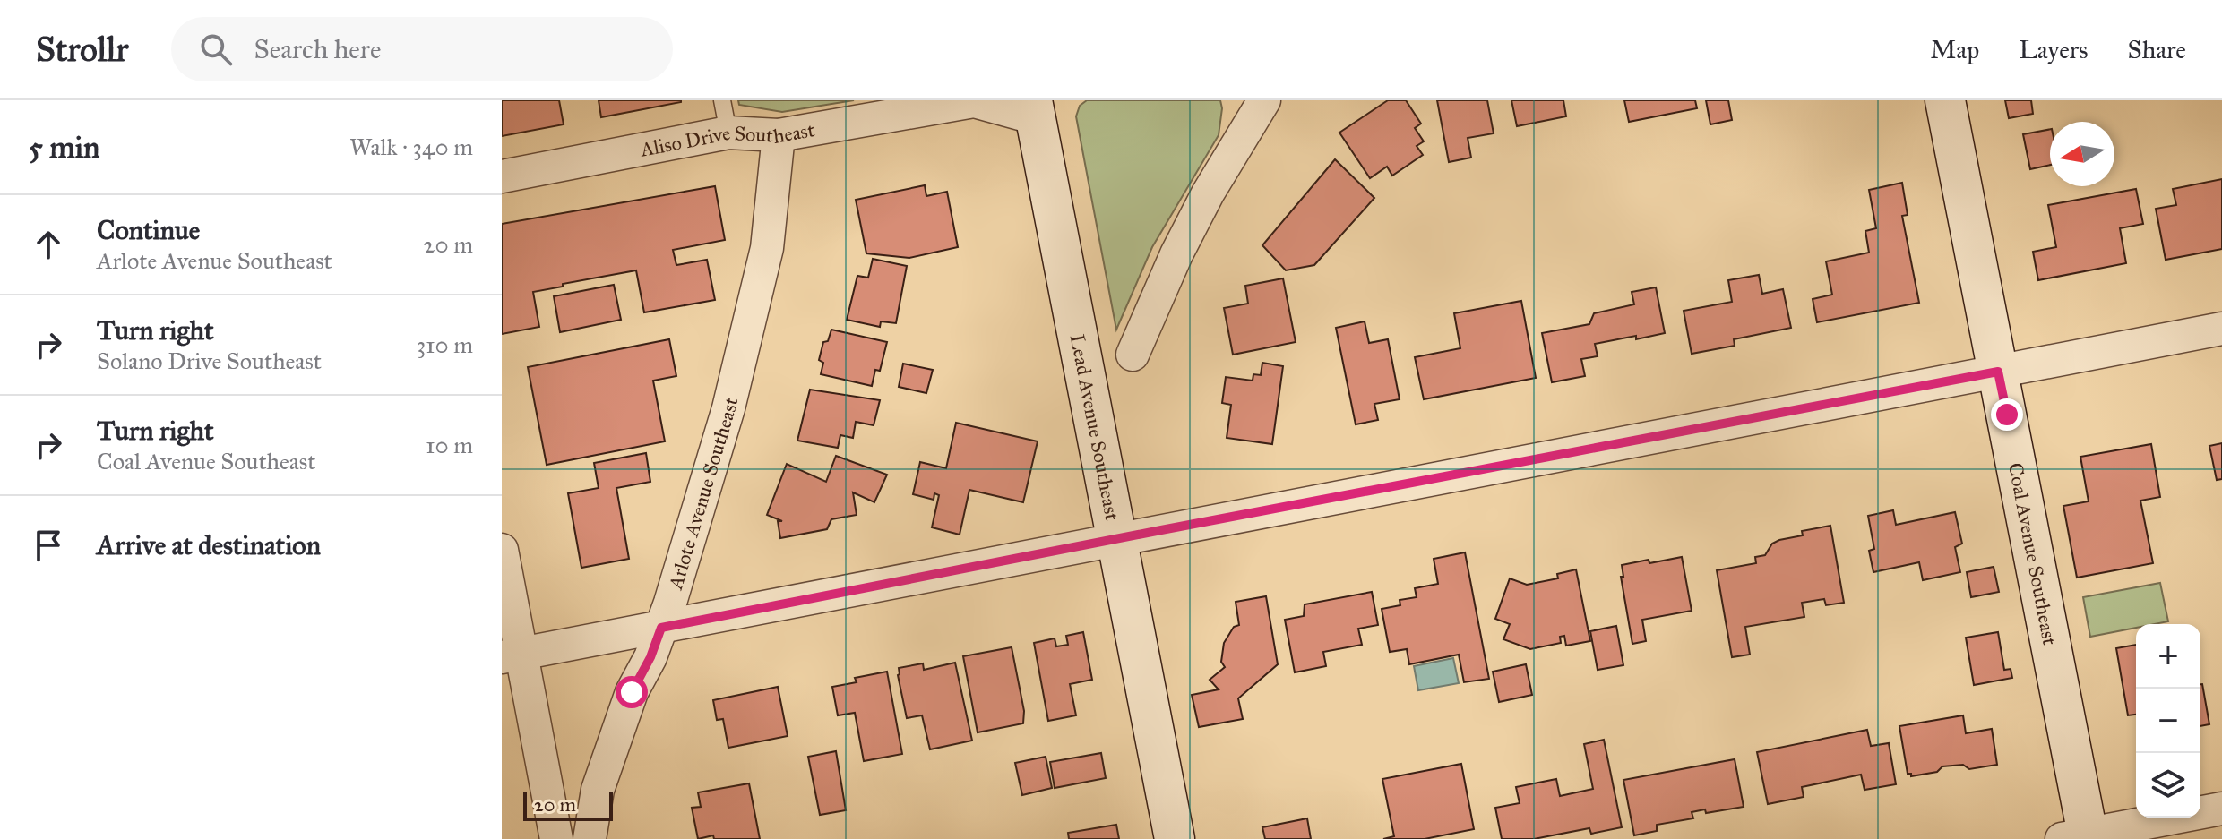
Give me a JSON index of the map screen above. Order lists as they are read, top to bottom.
{
  "streets": {
    "main road": ["Lead Avenue Southeast", "Coal Avenue Southeast"],
    "street": ["Aliso Drive Southeast", "Arlote Avenue Southeast"]
  },
  "crossings": [
    ["Aliso Drive Southeast", "Lead Avenue Southeast"],
    ["Aliso Drive Southeast", "Arlote Avenue Southeast"]
  ],
  "scale_bar": "20 m",
  "north": "left",
  "page": {
    "header": "Strollr",
    "search": "Search here",
    "nav": ["Map", "Layers", "Share"],
    "heading": ["5 min", "Walk · 340 m"],
    "list": [
      ["Continue", "Arlote Avenue Southeast", "20 m"],
      ["Turn right", "Solano Drive Southeast", "310 m"],
      ["Turn right", "Coal Avenue Southeast", "10 m"],
      "Arrive at destination"
    ],
    "map_buttons": ["+", "−"],
    "scale": "20 m"
  }
}
